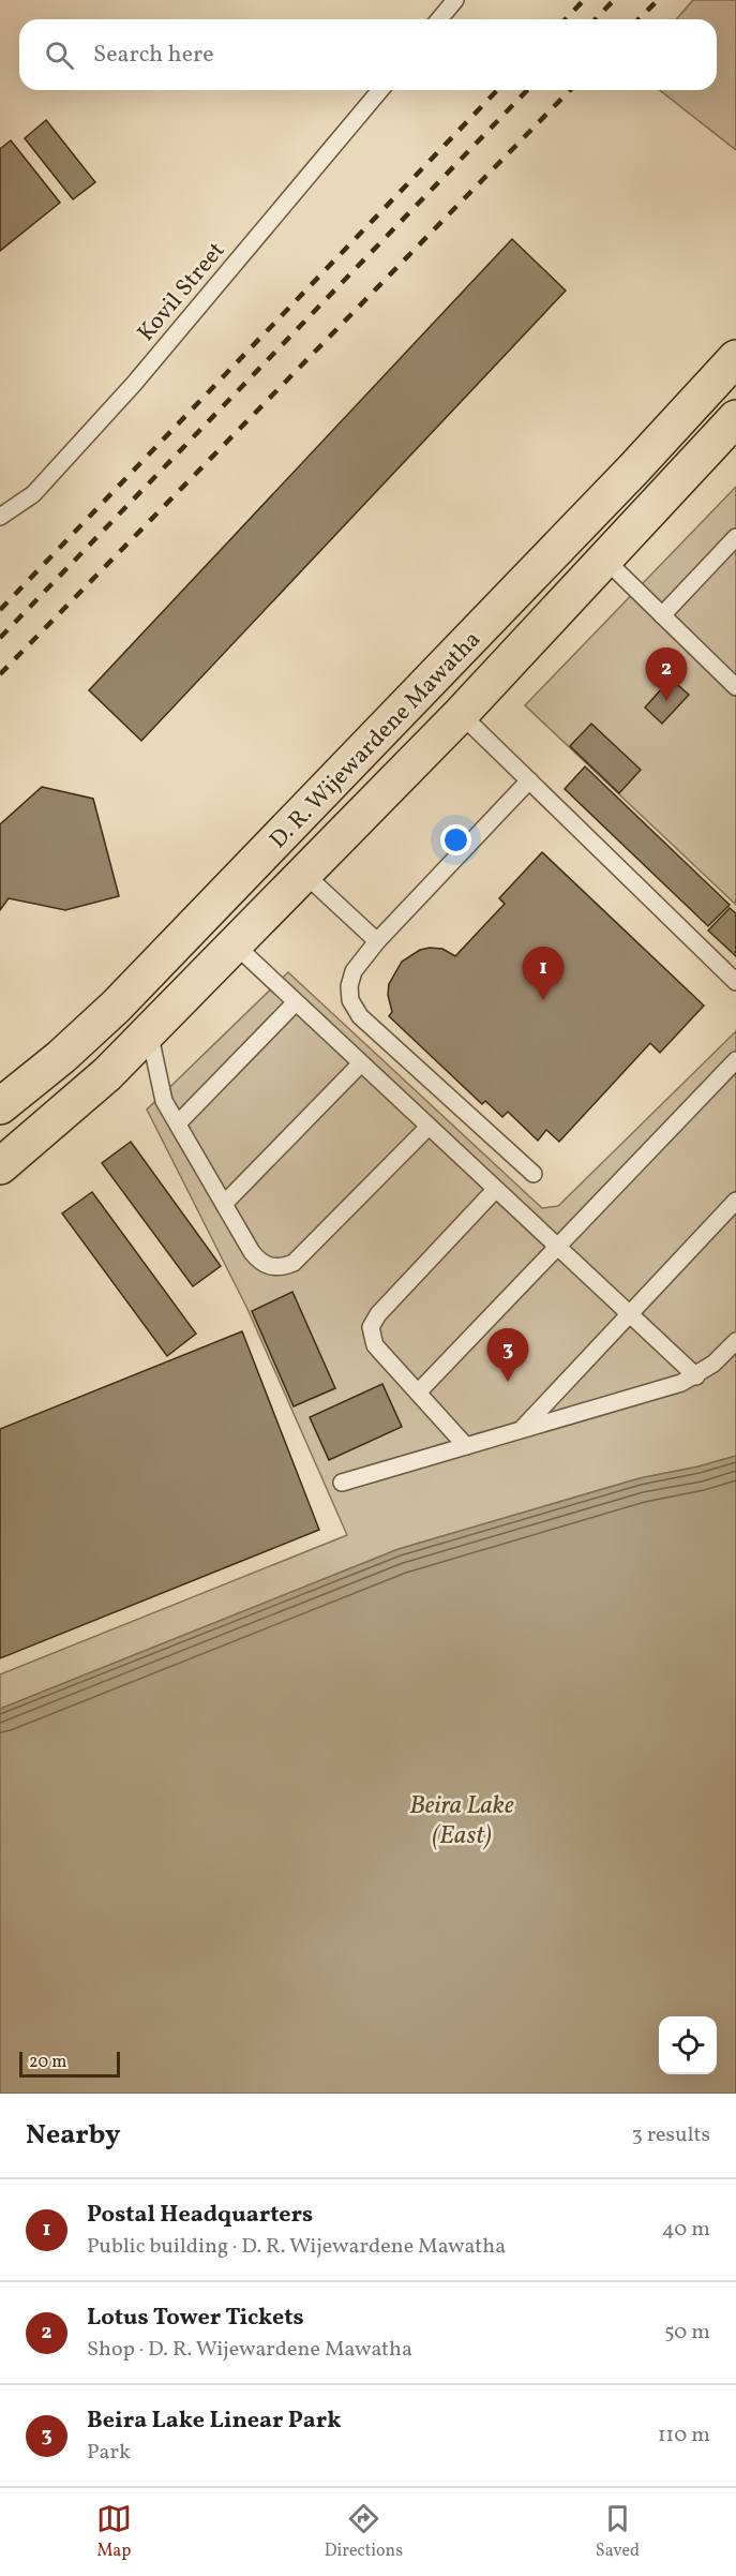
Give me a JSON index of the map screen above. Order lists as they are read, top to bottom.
{
  "streets": {
    "main road": ["D. R. Wijewardene Mawatha"],
    "lane": ["Kovil Street"]
  },
  "water": ["Beira Lake (East)"],
  "scale_bar": "20 m",
  "page": {
    "search": "Search here",
    "pins": ["2", "1", "3"],
    "scale": "20 m",
    "heading": ["Nearby", "3 results"],
    "list": [
      {
        "mark": "1",
        "name": "Postal Headquarters",
        "note": "Public building · D. R. Wijewardene Mawatha",
        "value": "40 m"
      },
      {
        "mark": "2",
        "name": "Lotus Tower Tickets",
        "note": "Shop · D. R. Wijewardene Mawatha",
        "value": "50 m"
      },
      {
        "mark": "3",
        "name": "Beira Lake Linear Park",
        "note": "Park",
        "value": "110 m"
      }
    ],
    "nav": ["Map", "Directions", "Saved"]
  }
}
